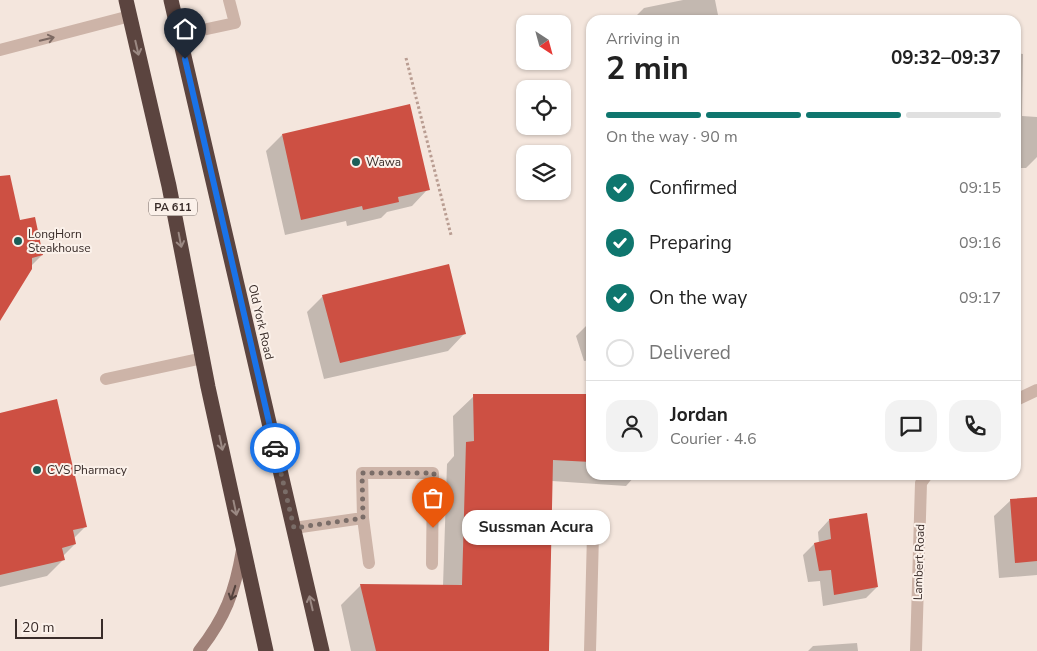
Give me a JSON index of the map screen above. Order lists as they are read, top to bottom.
{
  "streets": {
    "highway": ["PA 611", "Old York Road"],
    "street": ["Lambert Road"]
  },
  "places": [
    "Wawa",
    "LongHorn Steakhouse",
    "CVS Pharmacy",
    "Sussman Acura"
  ],
  "scale_bar": "20 m",
  "north": "bottom right",
  "page": {
    "heading": ["2 min", "Arriving in", "09:32–09:37"],
    "panel": ["Jordan", "Courier · 4.6"],
    "bar": "On the way · 90 m",
    "list": [
      ["Confirmed", "09:15"],
      ["Preparing", "09:16"],
      ["On the way", "09:17"],
      "Delivered"
    ],
    "bubble": "Sussman Acura",
    "scale": "20 m"
  }
}
